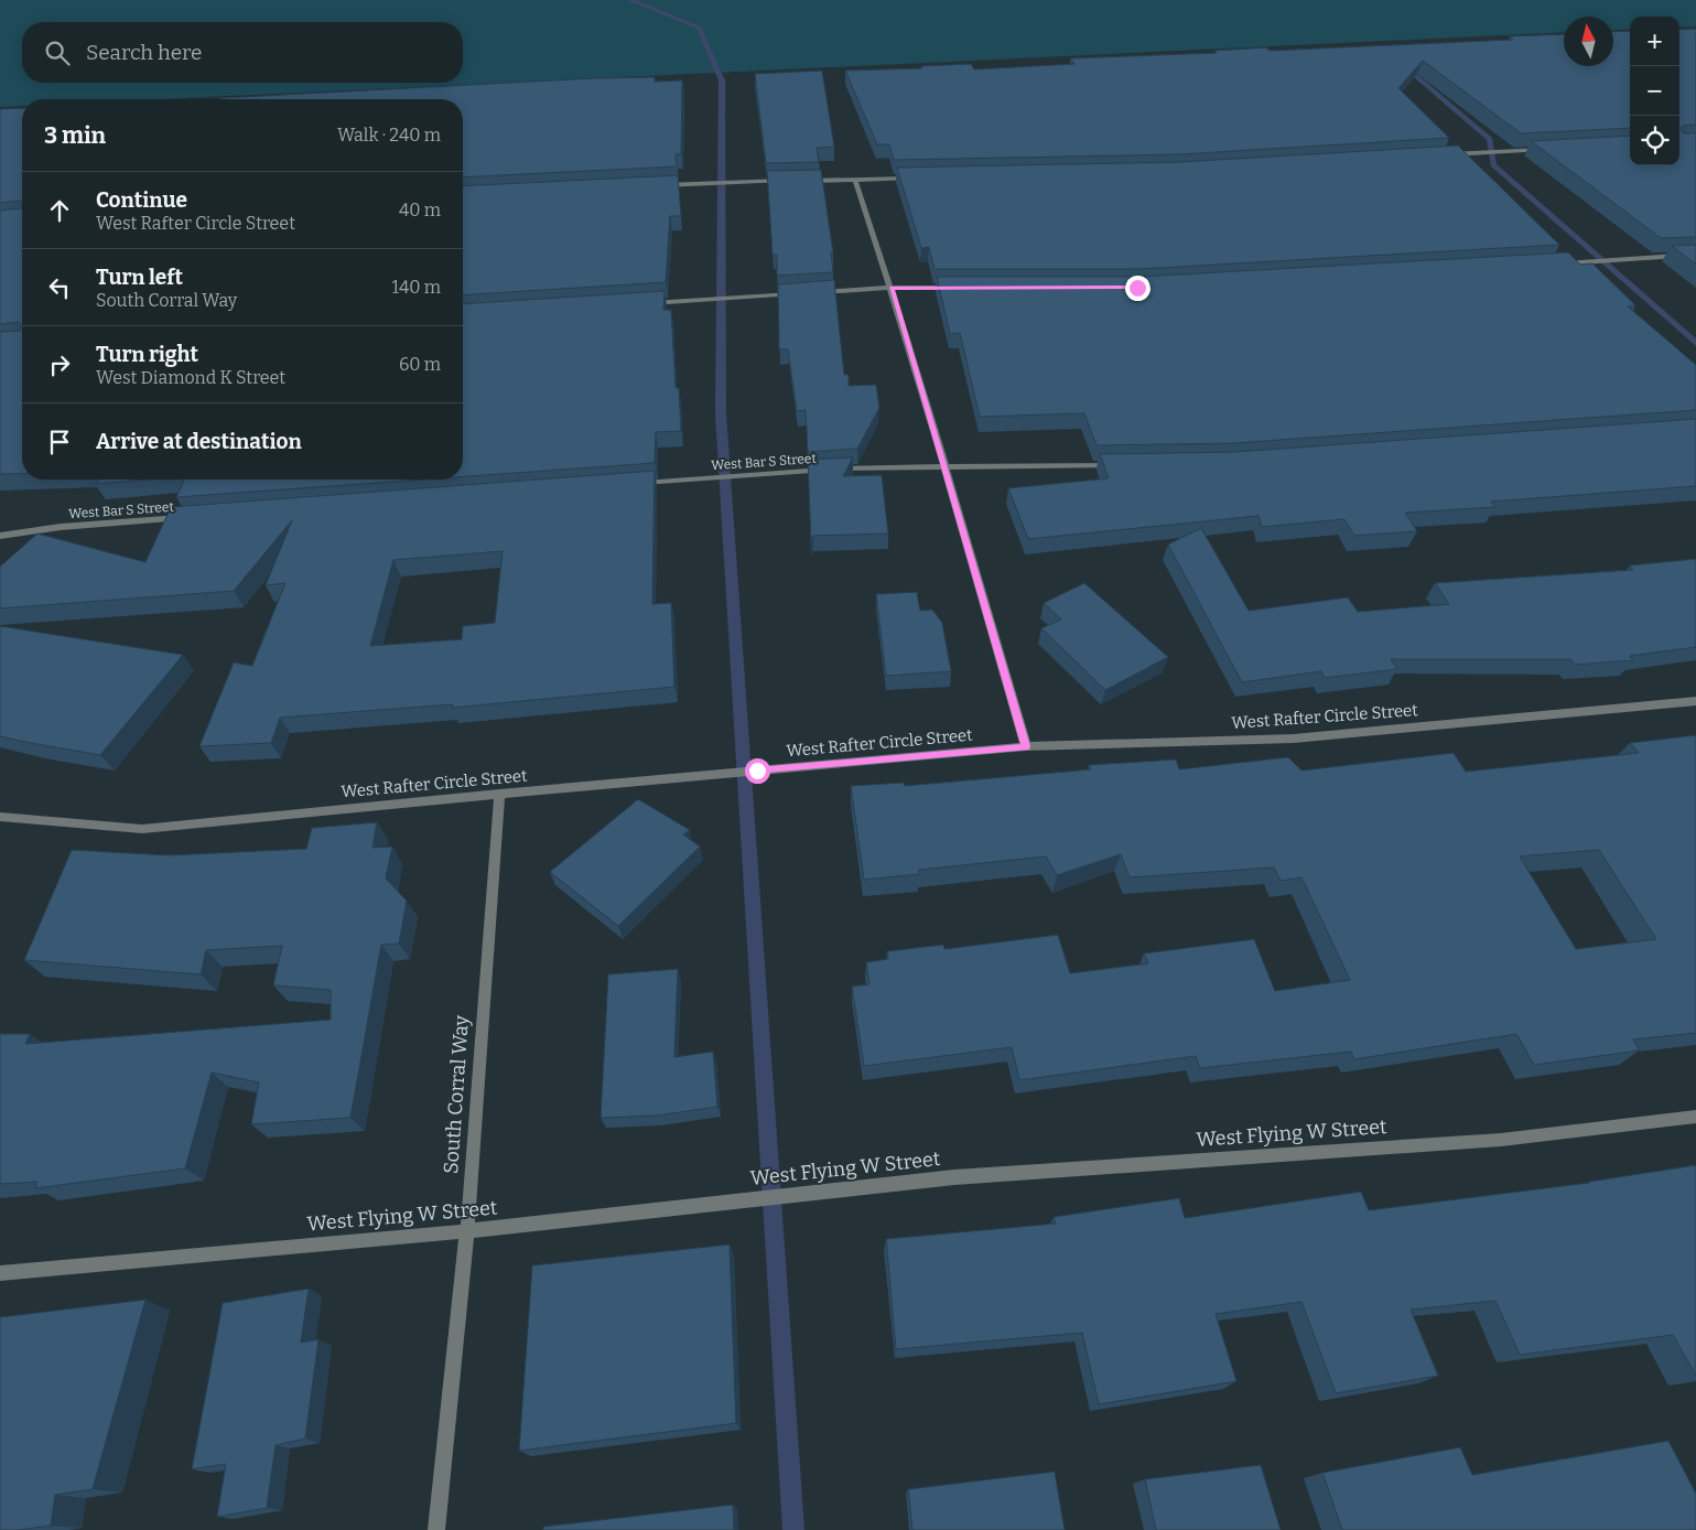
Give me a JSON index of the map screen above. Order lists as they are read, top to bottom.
{
  "streets": {
    "street": [
      "West Bar S Street",
      "West Rafter Circle Street",
      "South Corral Way",
      "West Flying W Street"
    ]
  },
  "crossings": [
    ["West Rafter Circle Street", "South Corral Way"],
    ["South Corral Way", "West Flying W Street"]
  ],
  "north": "top",
  "page": {
    "map_buttons": ["+", "−"],
    "search": "Search here",
    "heading": ["3 min", "Walk · 240 m"],
    "list": [
      ["Continue", "West Rafter Circle Street", "40 m"],
      ["Turn left", "South Corral Way", "140 m"],
      ["Turn right", "West Diamond K Street", "60 m"],
      "Arrive at destination"
    ]
  }
}
